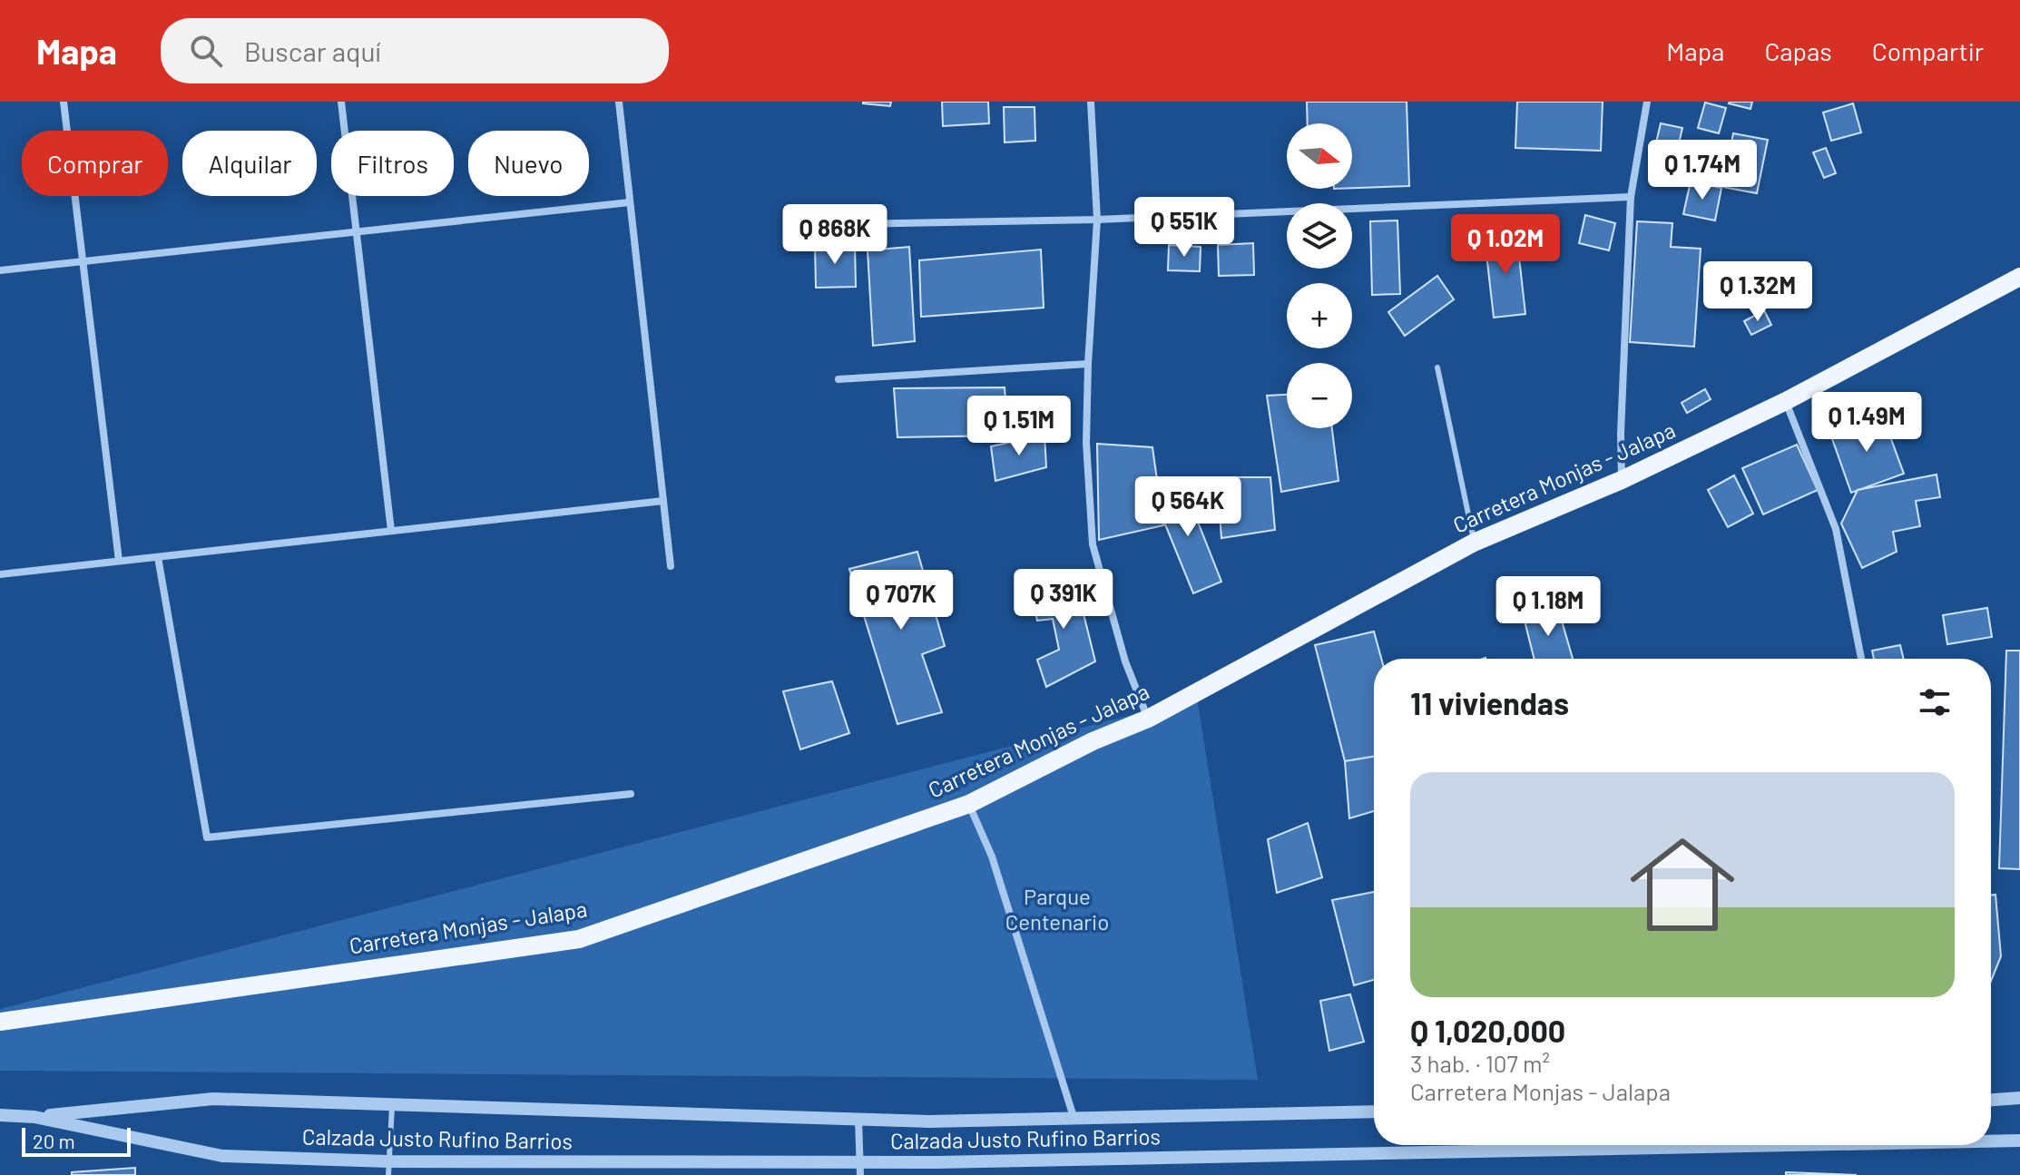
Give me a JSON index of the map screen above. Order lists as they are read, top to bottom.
{
  "streets": {
    "main road": ["Carretera Monjas - Jalapa"],
    "street": ["Calzada Justo Rufino Barrios"]
  },
  "parks": ["Parque Centenario"],
  "scale_bar": "20 m",
  "north": "right",
  "page": {
    "header": "Mapa",
    "search": "Buscar aquí",
    "nav": ["Mapa", "Capas", "Compartir"],
    "map_buttons": ["+", "−"],
    "chip": [
      "Comprar",
      "Alquilar",
      "Filtros",
      "Nuevo"
    ],
    "price": [
      "Q 1.74M",
      "Q 551K",
      "Q 868K",
      "Q 1.02M",
      "Q 1.32M",
      "Q 1.49M",
      "Q 1.51M",
      "Q 564K",
      "Q 391K",
      "Q 707K",
      "Q 1.18M"
    ],
    "heading": "11 viviendas",
    "list": [
      {
        "name": "Q 1,020,000",
        "note": "3 hab. · 107 m² · Carretera Monjas - Jalapa"
      }
    ],
    "scale": "20 m"
  }
}
